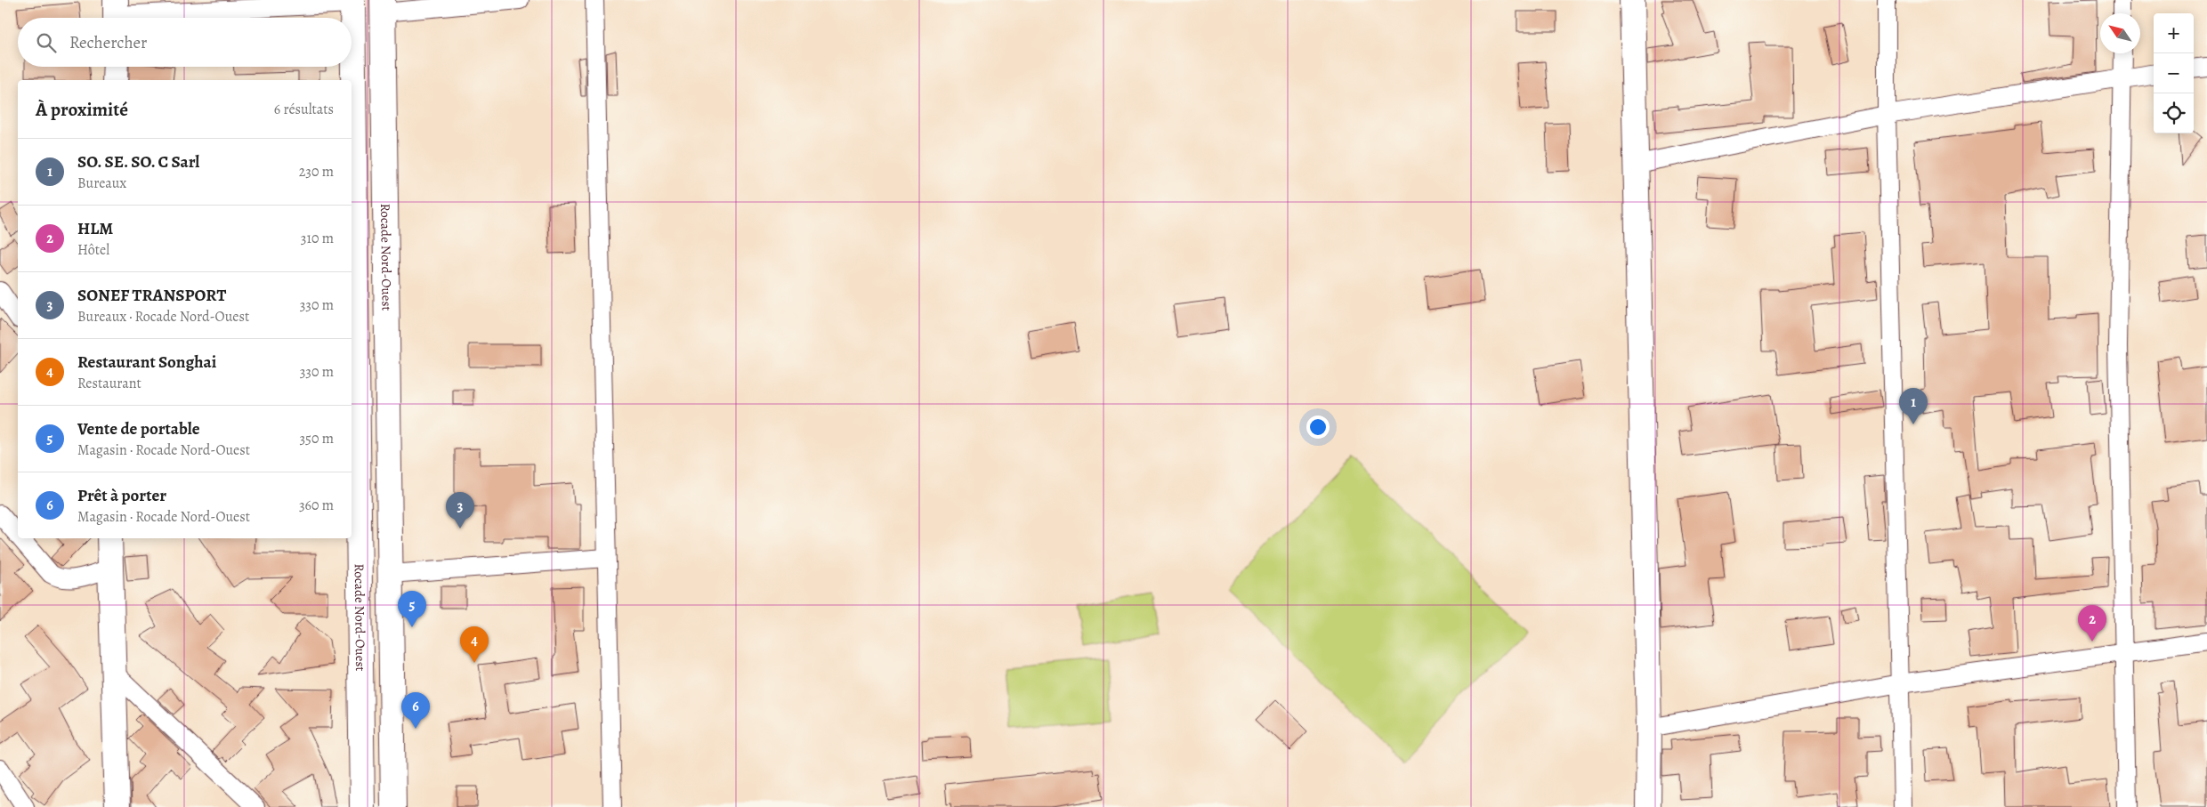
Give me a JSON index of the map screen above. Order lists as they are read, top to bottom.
{
  "streets": {
    "main road": ["Rocade Nord-Ouest"]
  },
  "north": "top left",
  "page": {
    "map_buttons": ["+", "−"],
    "search": "Rechercher",
    "heading": ["À proximité", "6 résultats"],
    "list": [
      {
        "mark": "1",
        "name": "SO. SE. SO. C Sarl",
        "note": "Bureaux",
        "value": "230 m"
      },
      {
        "mark": "2",
        "name": "HLM",
        "note": "Hôtel",
        "value": "310 m"
      },
      {
        "mark": "3",
        "name": "SONEF TRANSPORT",
        "note": "Bureaux · Rocade Nord-Ouest",
        "value": "330 m"
      },
      {
        "mark": "4",
        "name": "Restaurant Songhai",
        "note": "Restaurant",
        "value": "330 m"
      },
      {
        "mark": "5",
        "name": "Vente de portable",
        "note": "Magasin · Rocade Nord-Ouest",
        "value": "350 m"
      },
      {
        "mark": "6",
        "name": "Prêt à porter",
        "note": "Magasin · Rocade Nord-Ouest",
        "value": "360 m"
      }
    ],
    "pins": [
      "1",
      "3",
      "5",
      "2",
      "4",
      "6"
    ]
  }
}
